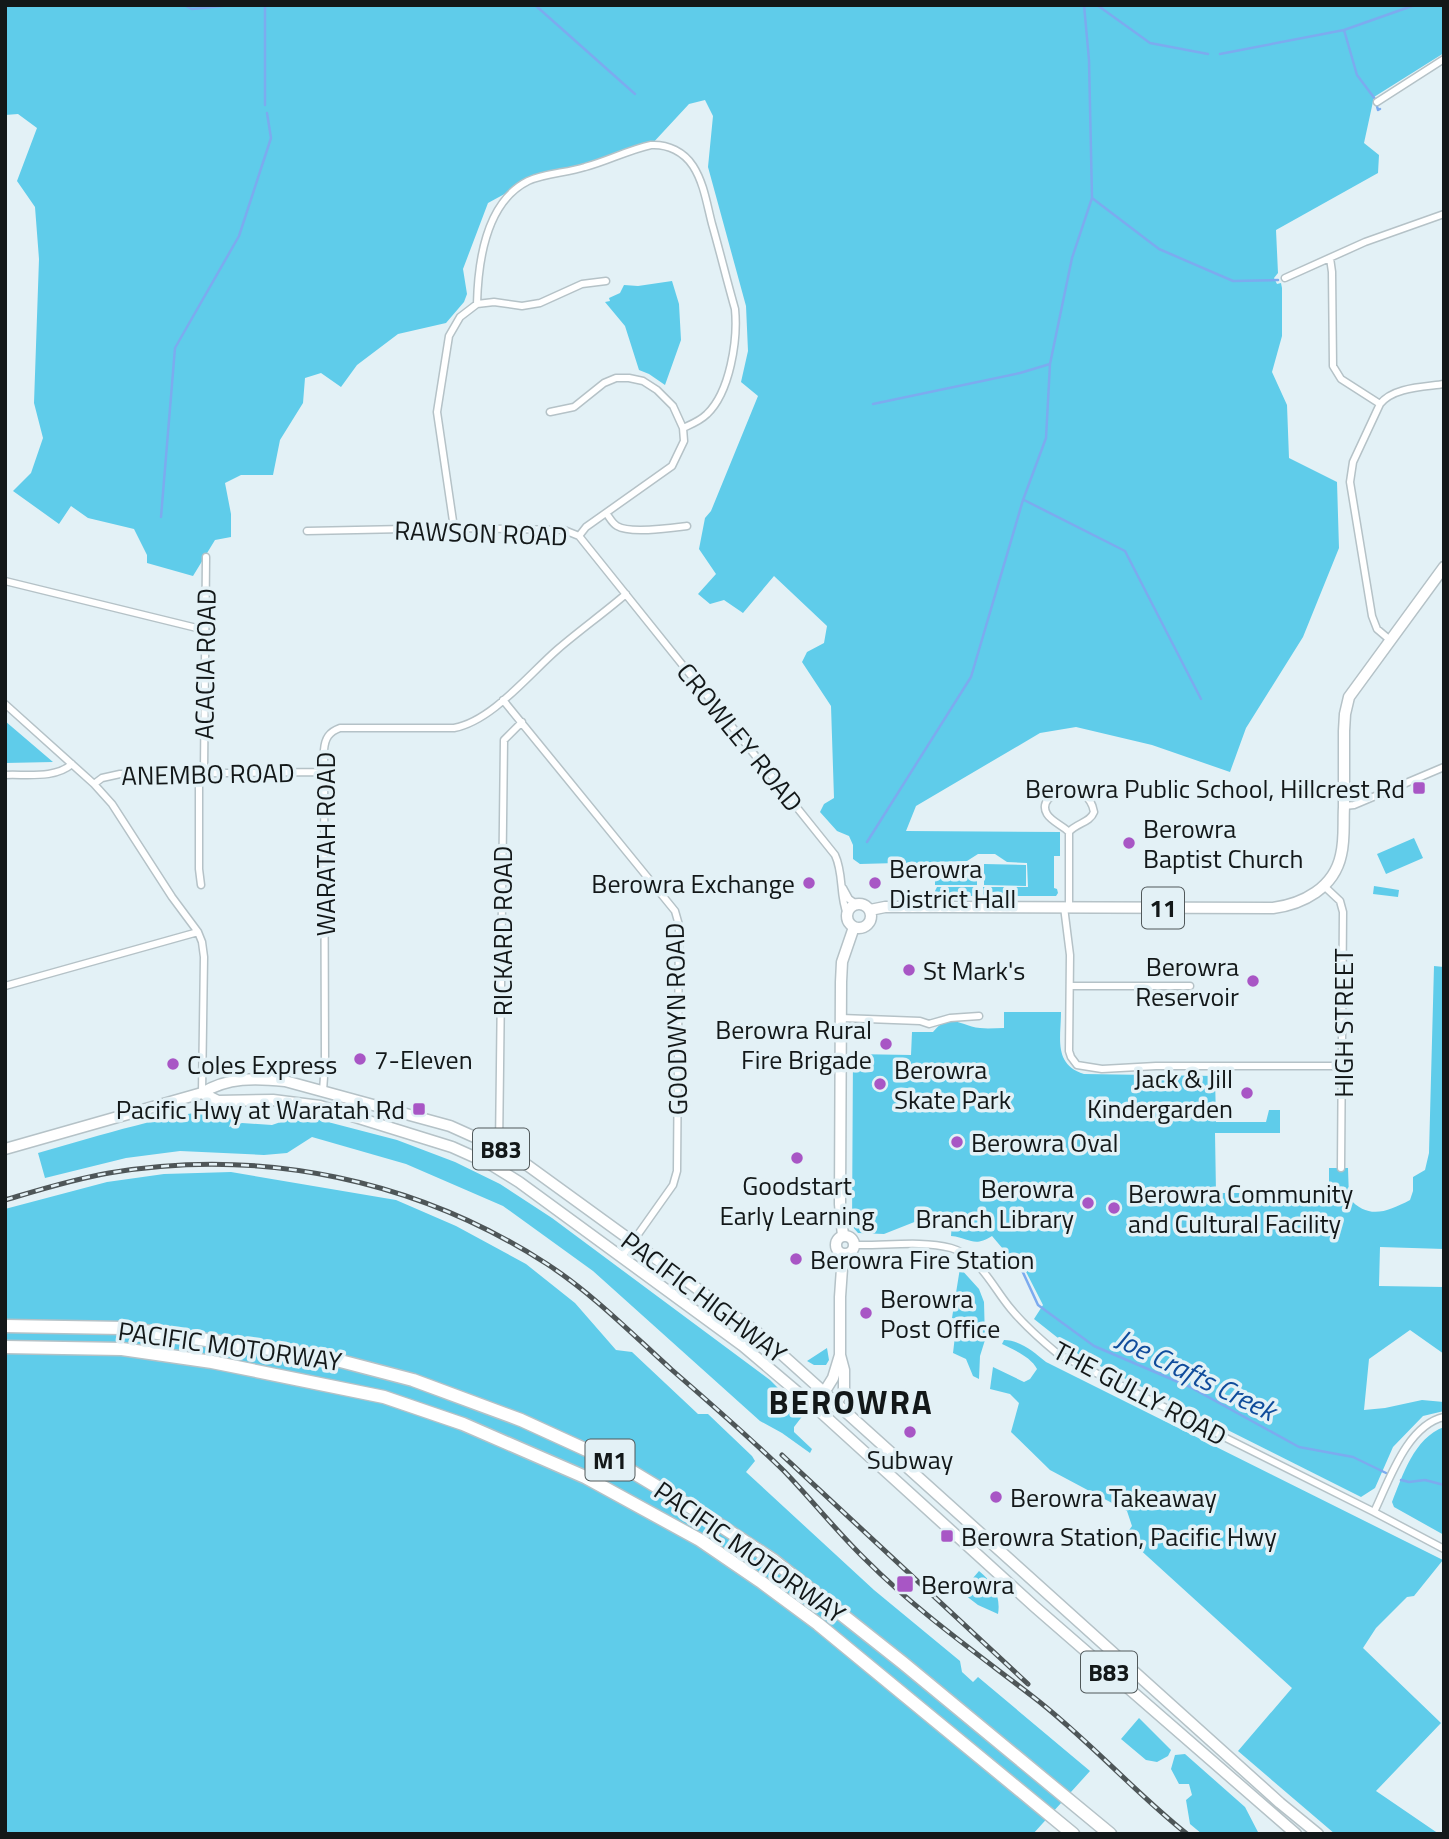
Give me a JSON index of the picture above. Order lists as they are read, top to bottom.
{
  "streets": {
    "highway": ["PACIFIC MOTORWAY", "M1"],
    "main road": ["11", "B83", "PACIFIC HIGHWAY"],
    "street": [
      "RAWSON ROAD",
      "ACACIA ROAD",
      "CROWLEY ROAD",
      "ANEMBO ROAD",
      "WARATAH ROAD",
      "RICKARD ROAD",
      "GOODWYN ROAD",
      "HIGH STREET",
      "THE GULLY ROAD"
    ]
  },
  "crossings": [
    ["RAWSON ROAD", "CROWLEY ROAD"],
    ["RAWSON ROAD", "WARATAH ROAD"],
    ["ACACIA ROAD", "ANEMBO ROAD"],
    ["CROWLEY ROAD", "WARATAH ROAD"],
    ["CROWLEY ROAD", "11"],
    ["ANEMBO ROAD", "WARATAH ROAD"],
    ["WARATAH ROAD", "GOODWYN ROAD"],
    ["WARATAH ROAD", "PACIFIC HIGHWAY"],
    ["11", "HIGH STREET"],
    ["RICKARD ROAD", "GOODWYN ROAD"],
    ["RICKARD ROAD", "PACIFIC HIGHWAY"],
    ["GOODWYN ROAD", "PACIFIC HIGHWAY"]
  ],
  "districts": ["BEROWRA"],
  "water": ["Joe Crafts Creek"],
  "places": {
    "transit": [
      "Berowra Public School, Hillcrest Rd",
      "Pacific Hwy at Waratah Rd",
      "Berowra Station, Pacific Hwy",
      "Berowra"
    ],
    "other": [
      "Berowra Baptist Church",
      "Berowra Exchange",
      "Berowra District Hall",
      "St Mark's",
      "Berowra Reservoir",
      "Berowra Rural Fire Brigade",
      "7-Eleven",
      "Coles Express",
      "Berowra Skate Park",
      "Jack & Jill Kindergarden",
      "Berowra Oval",
      "Goodstart Early Learning",
      "Berowra Branch Library",
      "Berowra Community and Cultural Facility",
      "Berowra Fire Station",
      "Berowra Post Office",
      "Subway",
      "Berowra Takeaway"
    ]
  }
}
